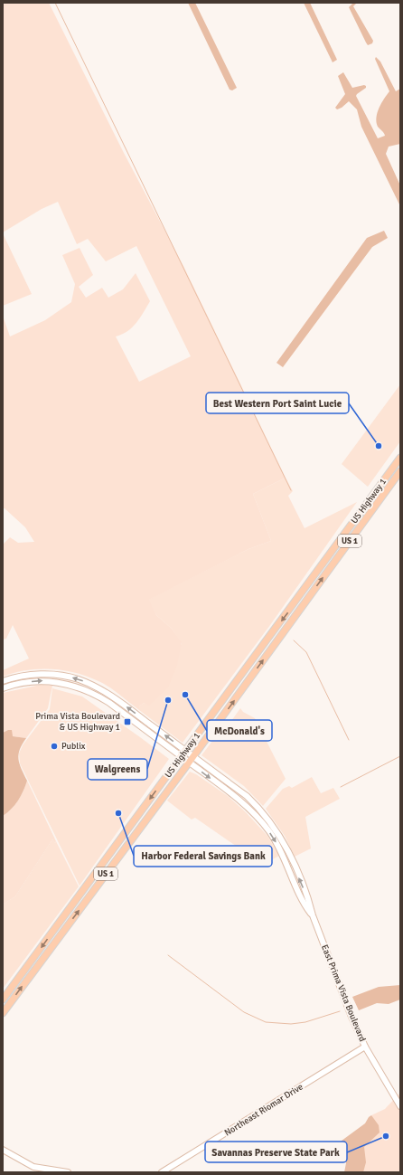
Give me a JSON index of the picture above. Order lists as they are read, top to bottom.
{
  "streets": {
    "main road": ["US Highway 1", "US 1"],
    "street": ["East Prima Vista Boulevard", "Northeast Riomar Drive"]
  },
  "crossings": [
    ["US Highway 1", "East Prima Vista Boulevard"],
    ["East Prima Vista Boulevard", "Northeast Riomar Drive"]
  ],
  "places": {
    "other": [
      "Best Western Port Saint Lucie",
      "McDonald's",
      "Walgreens",
      "Publix",
      "Harbor Federal Savings Bank",
      "Savannas Preserve State Park"
    ],
    "transit": ["Prima Vista Boulevard & US Highway 1"]
  }
}
